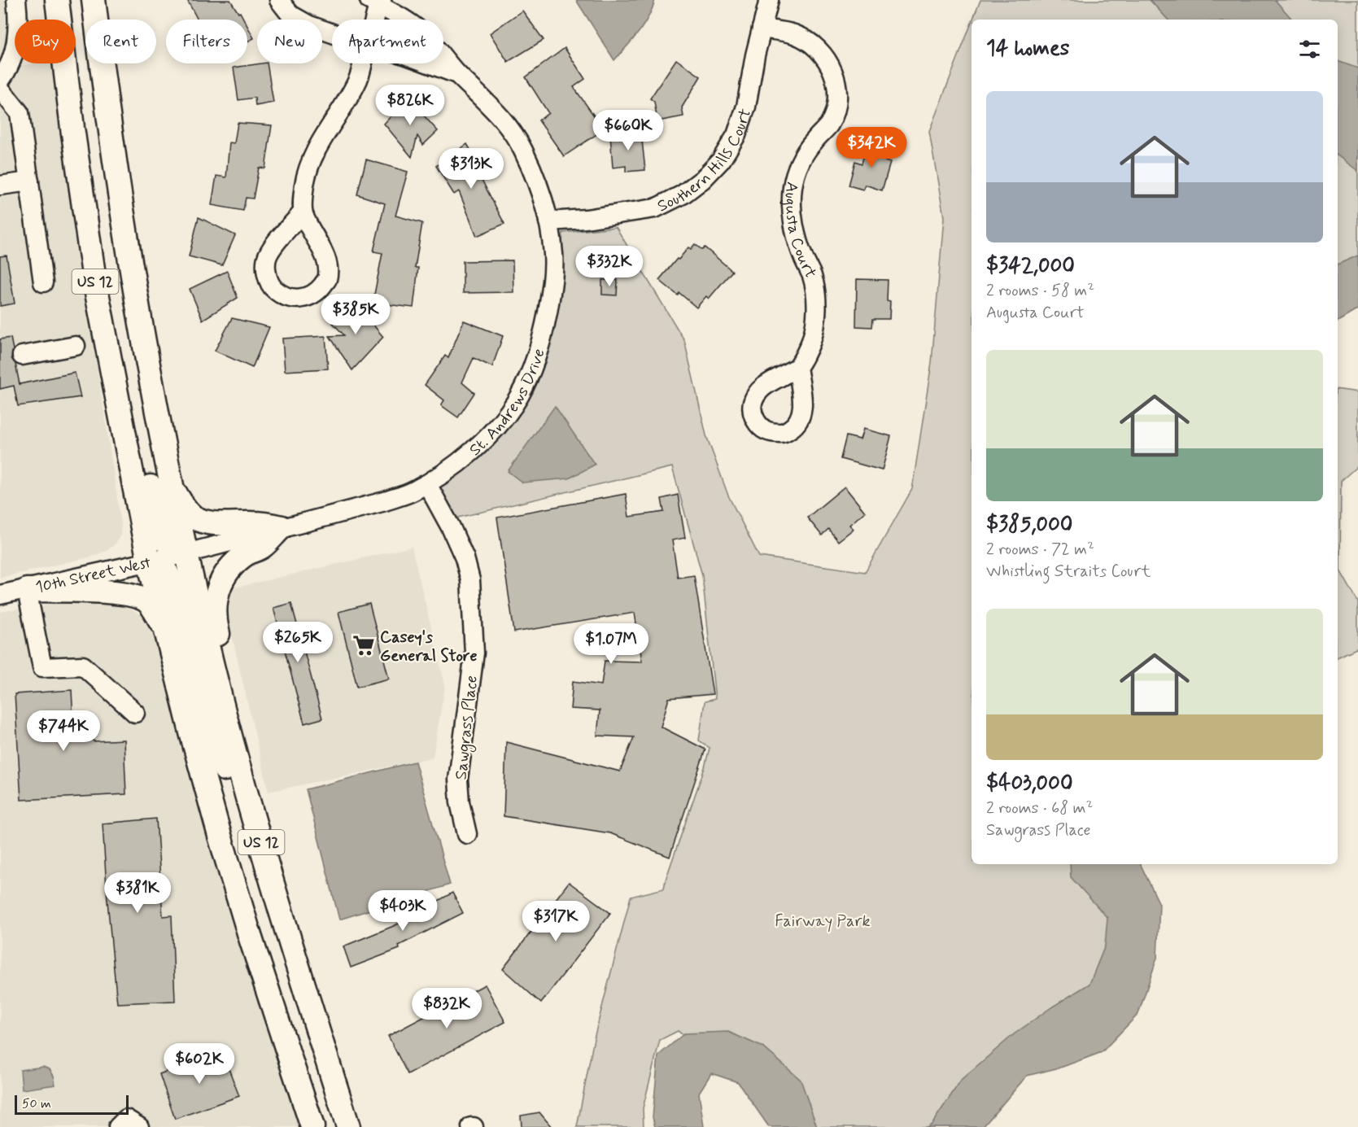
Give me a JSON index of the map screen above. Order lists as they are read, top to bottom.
{
  "streets": {
    "main road": ["US 12"],
    "street": [
      "Southern Hills Court",
      "Augusta Court",
      "St. Andrews Drive",
      "10th Street West",
      "Sawgrass Place"
    ]
  },
  "crossings": [
    ["Southern Hills Court", "Augusta Court"],
    ["Southern Hills Court", "St. Andrews Drive"],
    ["US 12", "St. Andrews Drive"],
    ["US 12", "10th Street West"],
    ["St. Andrews Drive", "10th Street West"],
    ["St. Andrews Drive", "Sawgrass Place"]
  ],
  "parks": ["Fairway Park"],
  "places": {
    "supermarket": ["Casey's General Store"]
  },
  "scale_bar": "50 m",
  "page": {
    "chip": [
      "Buy",
      "Rent",
      "Filters",
      "New",
      "Apartment"
    ],
    "heading": "14 homes",
    "list": [
      {
        "name": "$342,000",
        "note": "2 rooms · 58 m² · Augusta Court"
      },
      {
        "name": "$385,000",
        "note": "2 rooms · 72 m² · Whistling Straits Court"
      },
      {
        "name": "$403,000",
        "note": "2 rooms · 68 m² · Sawgrass Place"
      }
    ],
    "price": [
      "$826K",
      "$660K",
      "$342K",
      "$313K",
      "$332K",
      "$385K",
      "$265K",
      "$1.07M",
      "$744K",
      "$381K",
      "$403K",
      "$317K",
      "$832K",
      "$602K"
    ],
    "scale": "50 m"
  }
}
